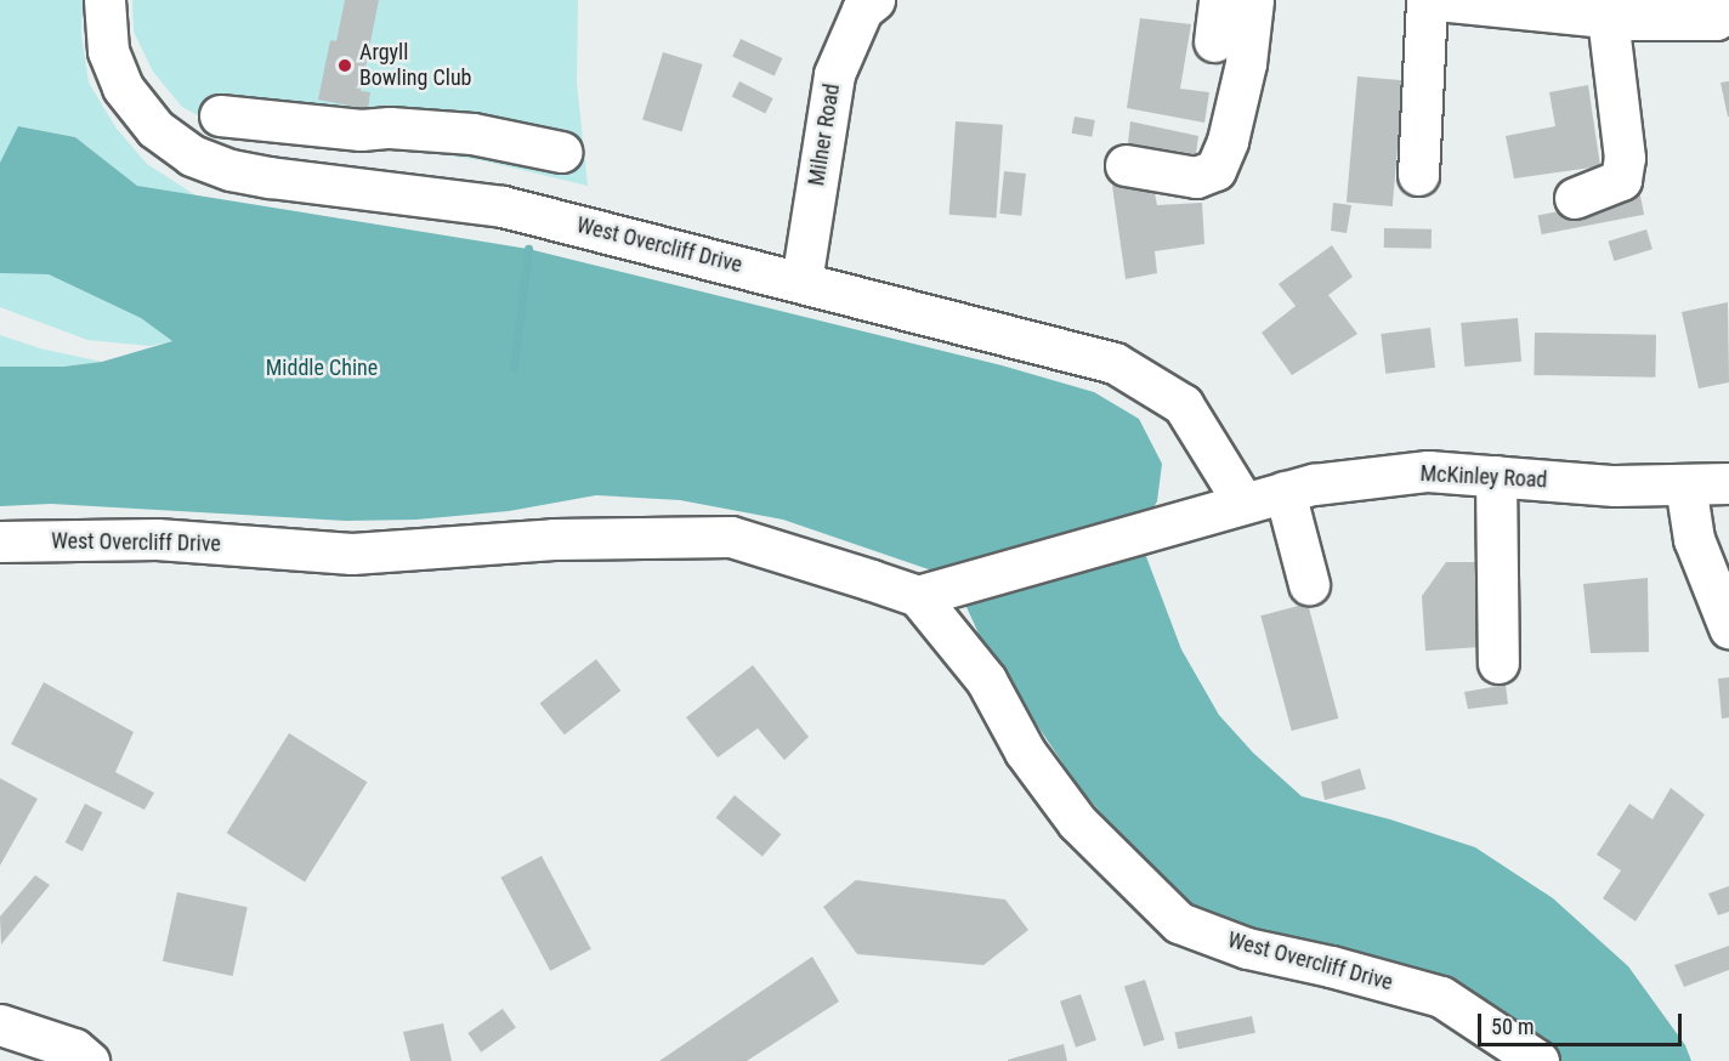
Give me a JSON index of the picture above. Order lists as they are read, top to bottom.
{
  "streets": {
    "street": ["Milner Road", "West Overcliff Drive", "McKinley Road"]
  },
  "crossings": [
    ["Milner Road", "West Overcliff Drive"],
    ["West Overcliff Drive", "McKinley Road"]
  ],
  "parks": ["Middle Chine"],
  "places": ["Argyll Bowling Club"],
  "scale_bar": "50 m"
}
